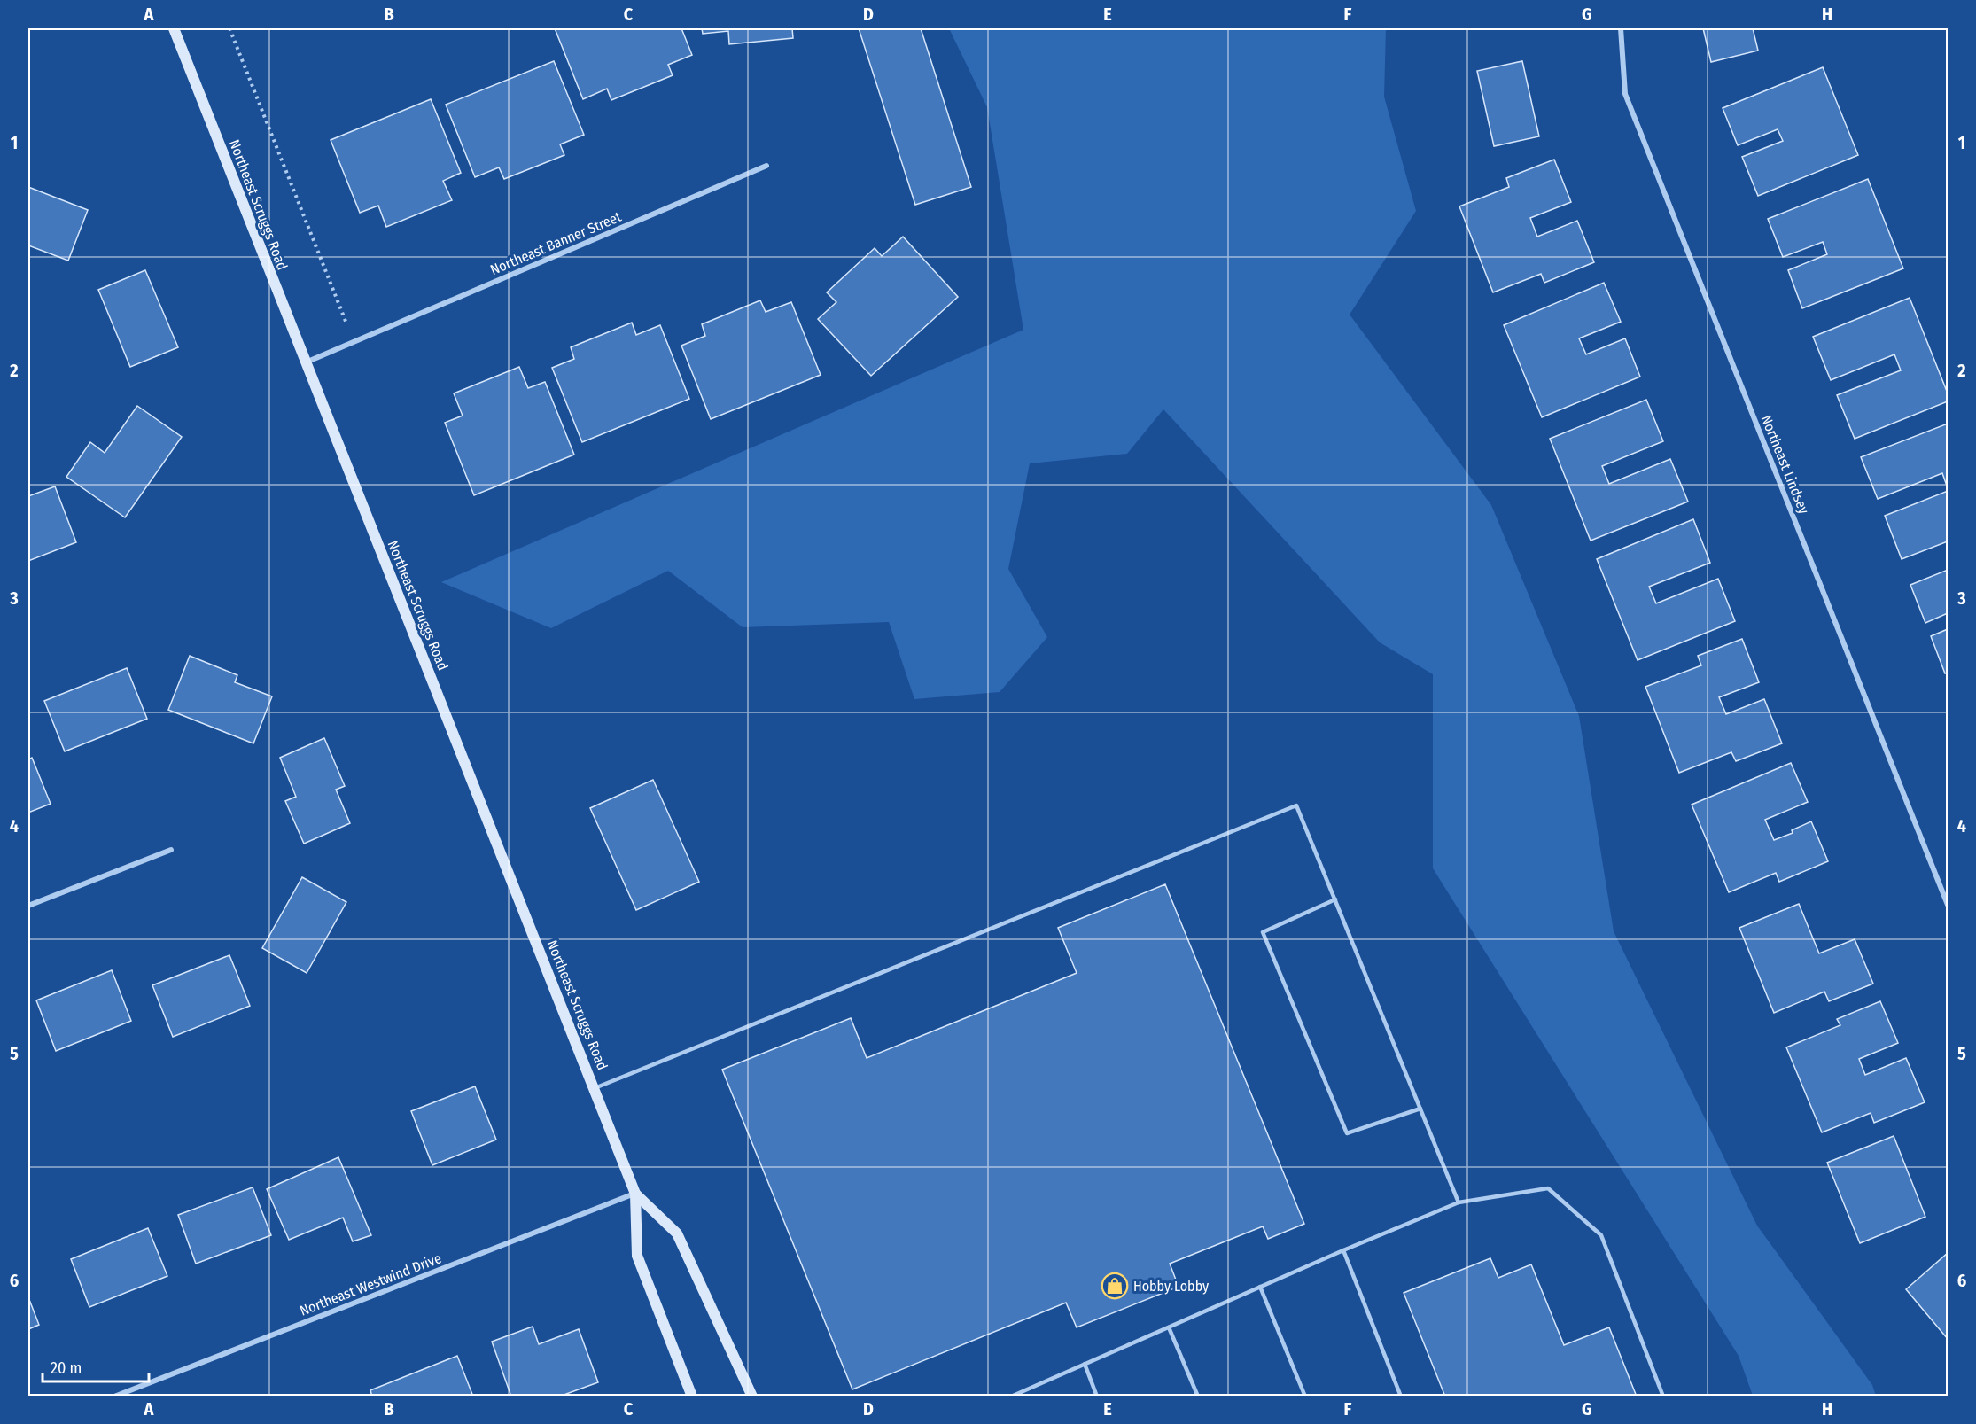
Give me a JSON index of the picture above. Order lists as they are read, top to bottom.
{
  "streets": {
    "street": [
      "Northeast Scruggs Road",
      "Northeast Banner Street",
      "Northeast Lindsey",
      "Northeast Westwind Drive"
    ]
  },
  "crossings": [
    ["Northeast Scruggs Road", "Northeast Banner Street"],
    ["Northeast Scruggs Road", "Northeast Westwind Drive"]
  ],
  "places": {
    "shop": ["Hobby Lobby"]
  },
  "scale_bar": "20 m",
  "grid": {
    "columns": [
      "A",
      "B",
      "C",
      "D",
      "E",
      "F",
      "G",
      "H"
    ],
    "rows": [
      "1",
      "2",
      "3",
      "4",
      "5",
      "6"
    ]
  }
}
